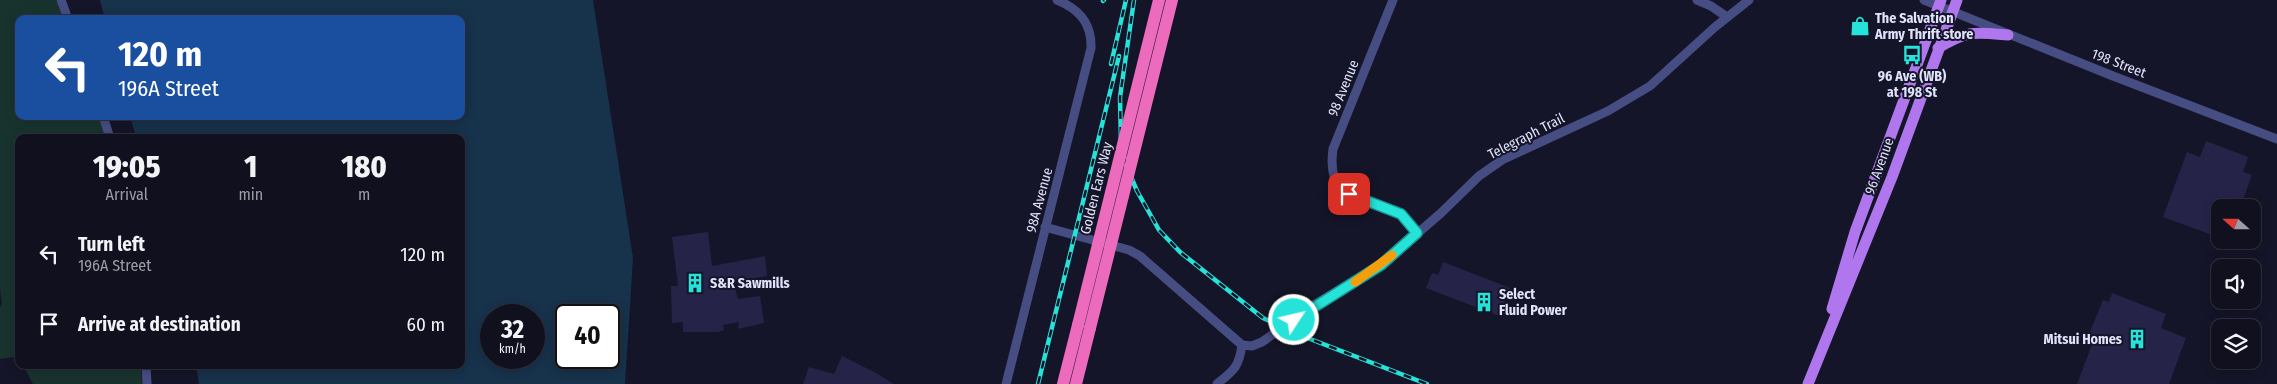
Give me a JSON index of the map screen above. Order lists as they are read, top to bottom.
{
  "streets": {
    "highway": ["Golden Ears Way"],
    "main road": ["96 Avenue"],
    "street": [
      "198 Street",
      "98 Avenue",
      "Telegraph Trail",
      "98A Avenue"
    ]
  },
  "crossings": [
    ["198 Street", "96 Avenue"],
    ["98 Avenue", "Telegraph Trail"]
  ],
  "places": {
    "shop": ["The Salvation Army Thrift store"],
    "bus stop": ["96 Ave (WB) at 198 St"],
    "building": ["S&R Sawmills", "Select Fluid Power", "Mitsui Homes"]
  },
  "north": "left",
  "page": {
    "turn": ["120 m", "196A Street"],
    "eta": [
      "19:05",
      "Arrival",
      "1",
      "min",
      "180",
      "m"
    ],
    "list": [
      {
        "name": "Turn left",
        "note": "196A Street",
        "value": "120 m"
      },
      {
        "name": "Arrive at destination",
        "value": "60 m"
      }
    ],
    "speed": "32 km/h",
    "limit": "40"
  }
}
